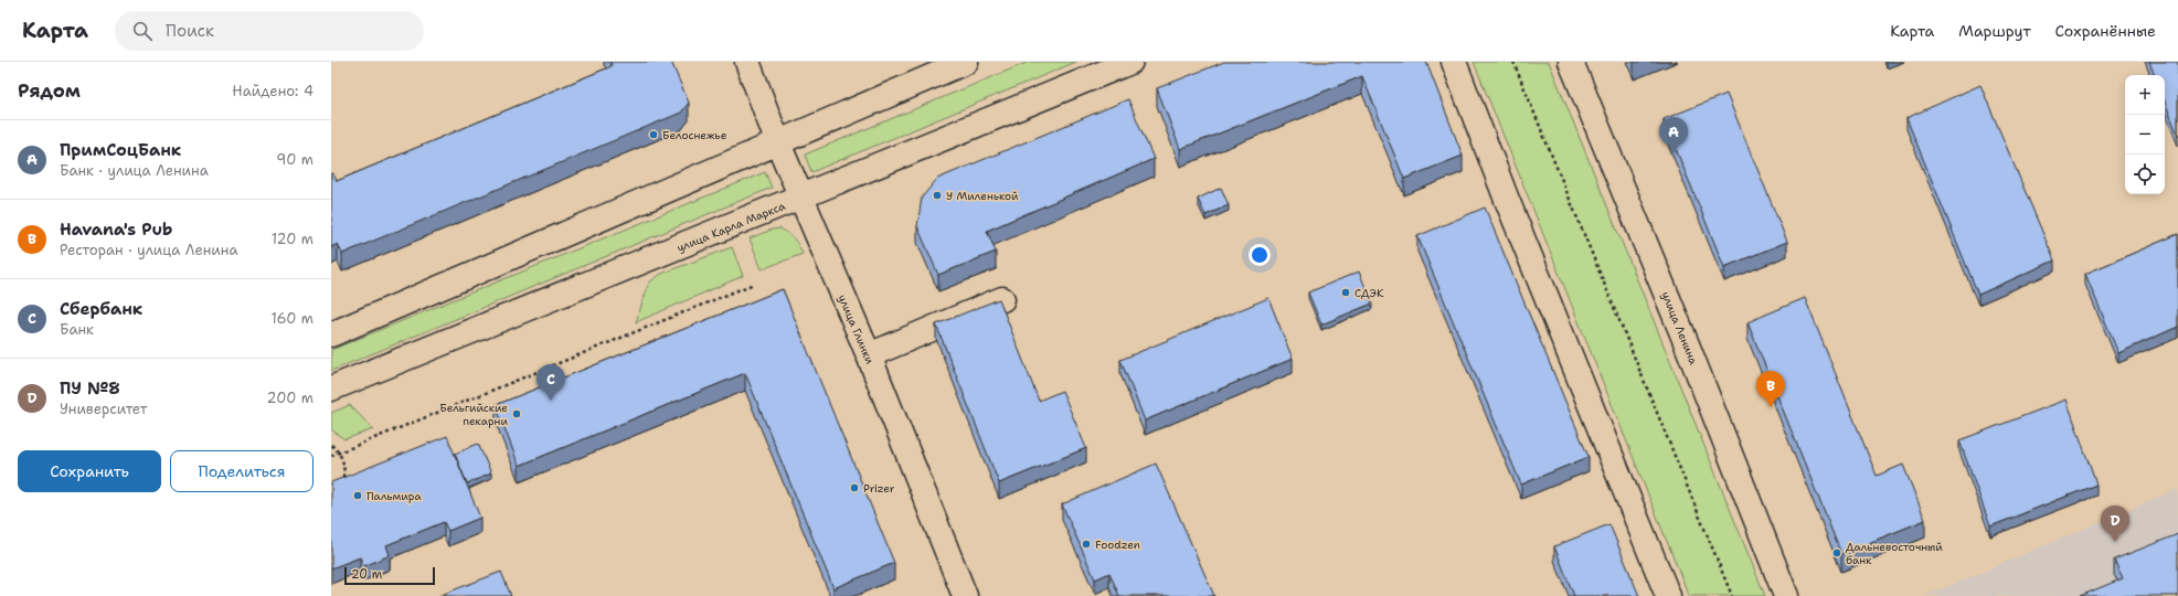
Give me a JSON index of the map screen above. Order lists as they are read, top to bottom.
{
  "streets": {
    "street": ["улица Карла Маркса", "улица Ленина", "улица Глинки"]
  },
  "crossings": [
    ["улица Карла Маркса", "улица Глинки"]
  ],
  "places": [
    "Белоснежье",
    "У Миленькой",
    "СДЭК",
    "Бельгийские пекарни",
    "Prizer",
    "Пальмира",
    "Foodzen",
    "Дальневосточный банк"
  ],
  "scale_bar": "20 m",
  "page": {
    "header": "Карта",
    "search": "Поиск",
    "nav": ["Карта", "Маршрут", "Сохранённые"],
    "heading": ["Рядом", "Найдено: 4"],
    "map_buttons": ["+", "−"],
    "pins": [
      "A",
      "C",
      "B",
      "D"
    ],
    "list": [
      {
        "mark": "A",
        "name": "ПримСоцБанк",
        "note": "Банк · улица Ленина",
        "value": "90 m"
      },
      {
        "mark": "B",
        "name": "Havana's Pub",
        "note": "Ресторан · улица Ленина",
        "value": "120 m"
      },
      {
        "mark": "C",
        "name": "Сбербанк",
        "note": "Банк",
        "value": "160 m"
      },
      {
        "mark": "D",
        "name": "ПУ №8",
        "note": "Университет",
        "value": "200 m"
      }
    ],
    "buttons": ["Сохранить", "Поделиться"],
    "scale": "20 m"
  }
}
